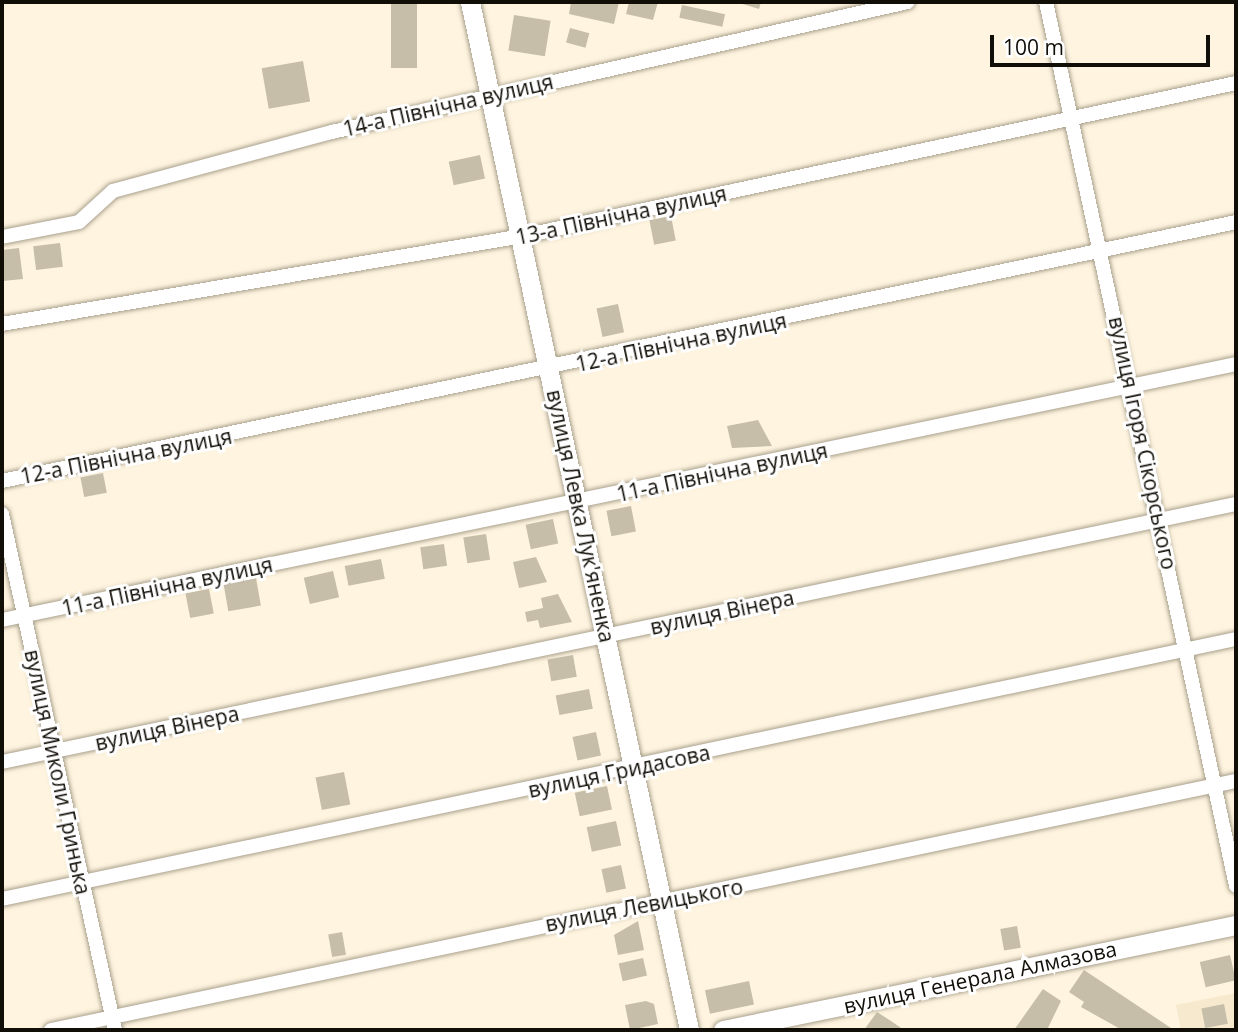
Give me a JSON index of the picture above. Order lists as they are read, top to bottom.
{
  "streets": {
    "street": [
      "14-а Північна вулиця",
      "13-а Північна вулиця",
      "12-а Північна вулиця",
      "вулиця Ігоря Сікорського",
      "11-а Північна вулиця",
      "вулиця Левка Лук'яненка",
      "вулиця Вінера",
      "вулиця Гридасова",
      "вулиця Миколи Гринька",
      "вулиця Левицького",
      "вулиця Генерала Алмазова"
    ]
  },
  "crossings": [
    ["14-а Північна вулиця", "вулиця Левка Лук'яненка"],
    ["13-а Північна вулиця", "вулиця Ігоря Сікорського"],
    ["13-а Північна вулиця", "вулиця Левка Лук'яненка"],
    ["12-а Північна вулиця", "вулиця Ігоря Сікорського"],
    ["12-а Північна вулиця", "вулиця Левка Лук'яненка"],
    ["вулиця Ігоря Сікорського", "11-а Північна вулиця"],
    ["вулиця Ігоря Сікорського", "вулиця Вінера"],
    ["вулиця Ігоря Сікорського", "вулиця Гридасова"],
    ["вулиця Ігоря Сікорського", "вулиця Левицького"],
    ["11-а Північна вулиця", "вулиця Левка Лук'яненка"],
    ["11-а Північна вулиця", "вулиця Миколи Гринька"],
    ["вулиця Левка Лук'яненка", "вулиця Вінера"],
    ["вулиця Левка Лук'яненка", "вулиця Гридасова"],
    ["вулиця Левка Лук'яненка", "вулиця Левицького"],
    ["вулиця Вінера", "вулиця Миколи Гринька"],
    ["вулиця Гридасова", "вулиця Миколи Гринька"],
    ["вулиця Миколи Гринька", "вулиця Левицького"]
  ],
  "scale_bar": "100 m"
}
